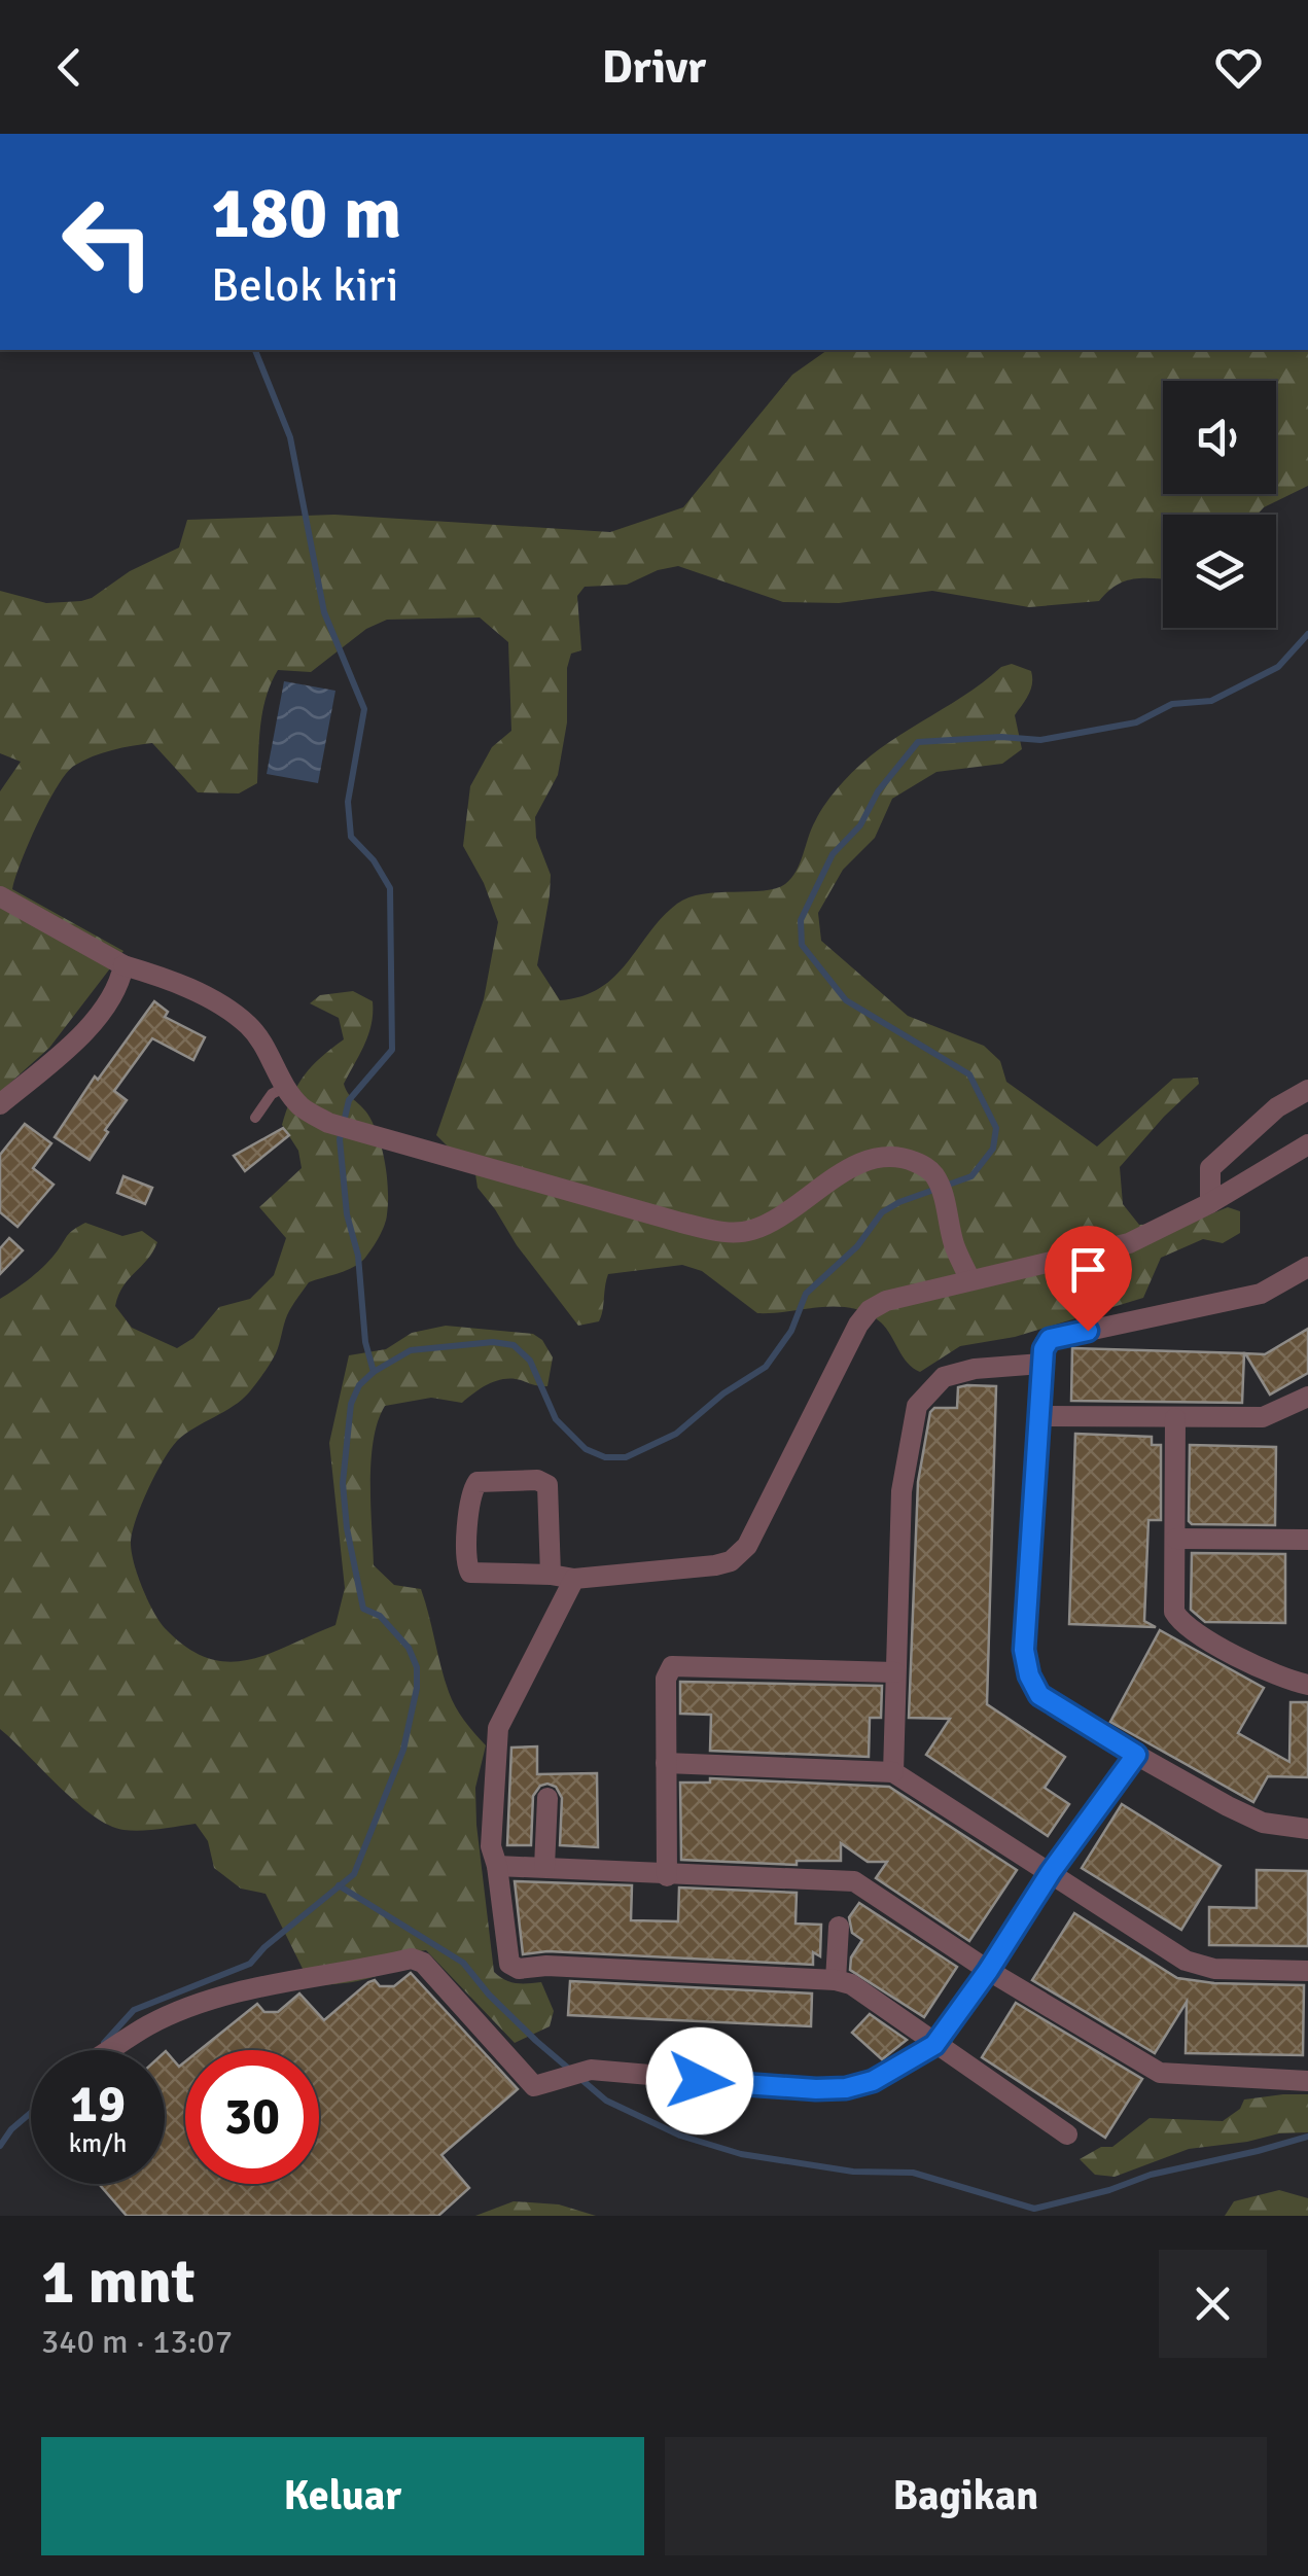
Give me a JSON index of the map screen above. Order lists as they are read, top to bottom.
{
  "page": {
    "header": "Drivr",
    "turn": ["180 m", "Belok kiri"],
    "speed": "19 km/h",
    "limit": "30",
    "heading": ["1 mnt", "340 m · 13:07"],
    "buttons": ["Keluar", "Bagikan"]
  }
}
